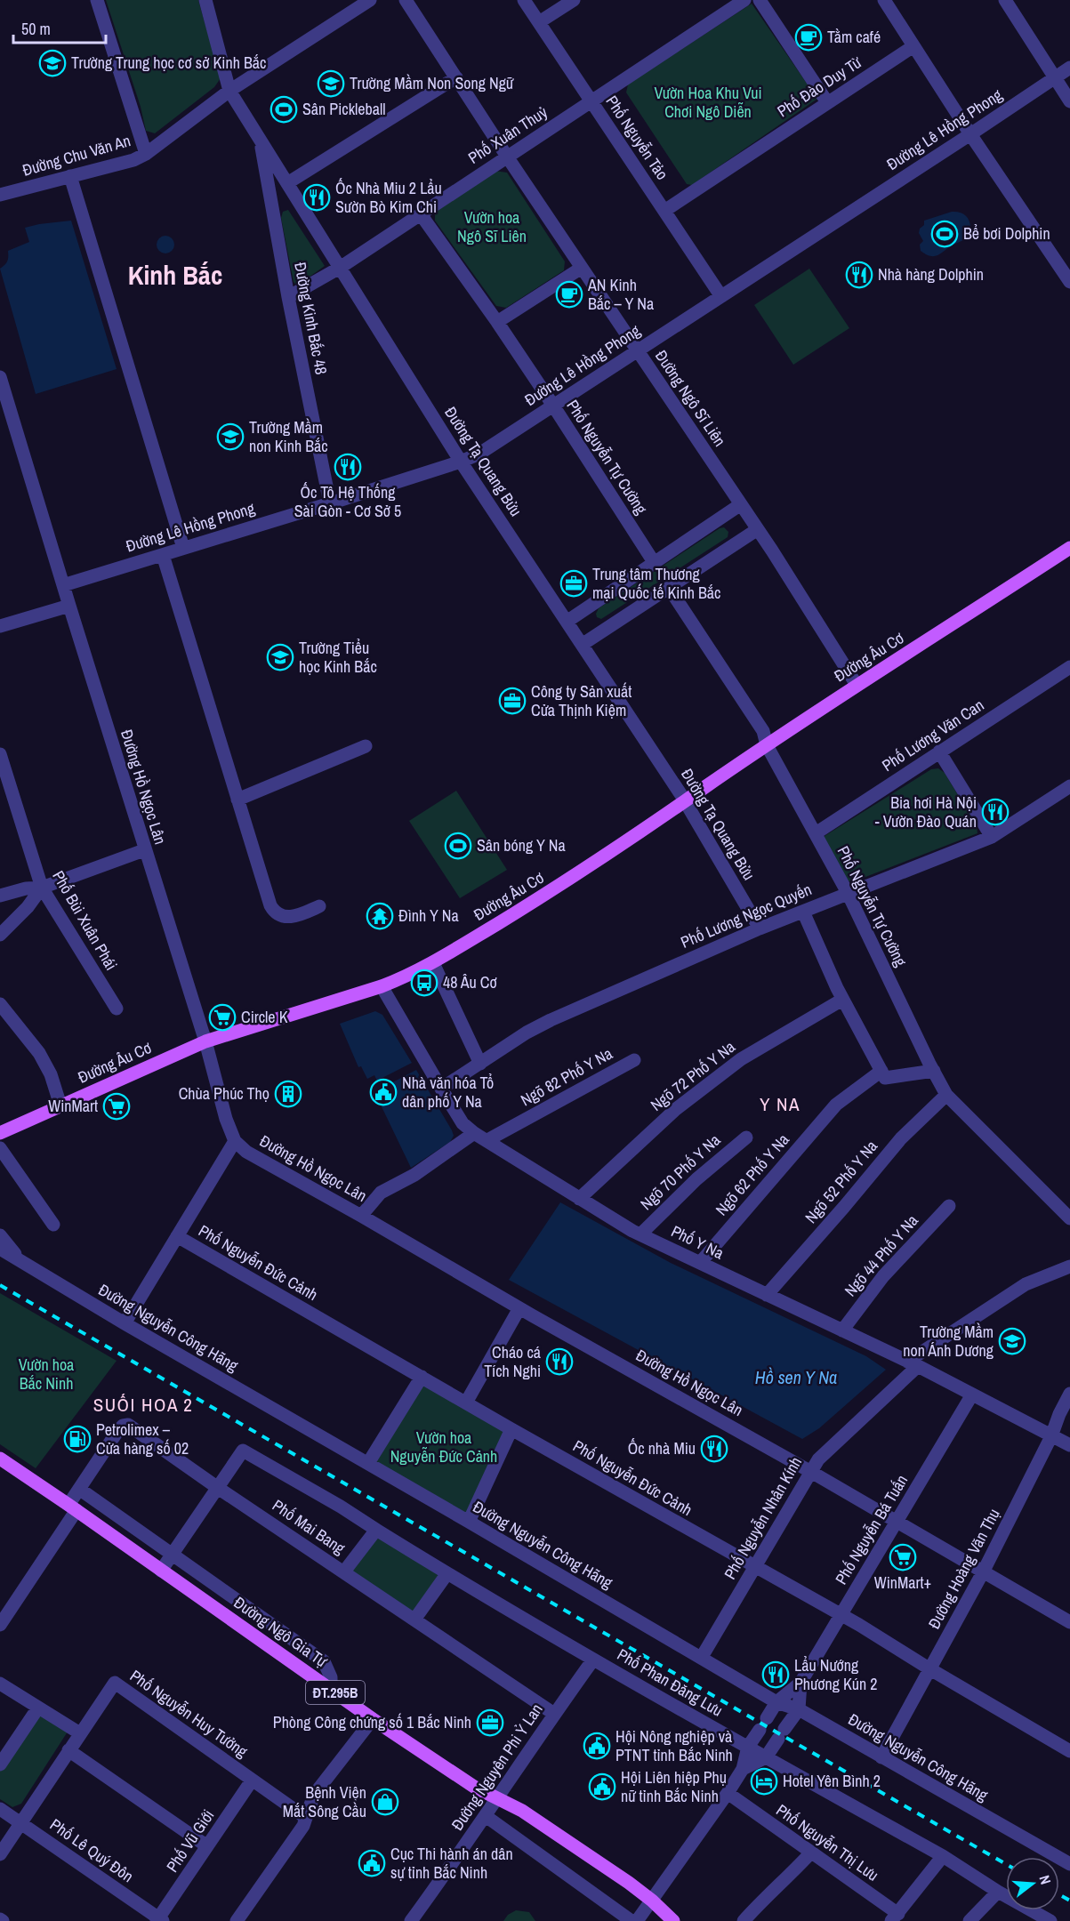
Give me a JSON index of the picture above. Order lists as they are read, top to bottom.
{
  "streets": {
    "main road": ["Đường Âu Cơ", "Đường Ngô Gia Tự", "ĐT.295B"],
    "street": [
      "Phố Đào Duy Từ",
      "Đường Lê Hồng Phong",
      "Phố Xuân Thuỷ",
      "Phố Nguyễn Tảo",
      "Đường Chu Văn An",
      "Đường Kinh Bắc 48",
      "Đường Ngô Sĩ Liên",
      "Phố Nguyễn Tự Cường",
      "Đường Tạ Quang Bửu",
      "Phố Lương Văn Can",
      "Đường Hồ Ngọc Lân",
      "Phố Lương Ngọc Quyến",
      "Phố Bùi Xuân Phái",
      "Ngõ 72 Phố Y Na",
      "Ngõ 82 Phố Y Na",
      "Ngõ 70 Phố Y Na",
      "Ngõ 62 Phố Y Na",
      "Ngõ 52 Phố Y Na",
      "Phố Y Na",
      "Ngõ 44 Phố Y Na",
      "Phố Nguyễn Đức Cảnh",
      "Đường Nguyễn Công Hãng",
      "Phố Nguyễn Nhân Kính",
      "Phố Mai Bang",
      "Phố Nguyễn Bá Tuấn",
      "Đường Hoàng Văn Thụ",
      "Phố Phan Đăng Lưu",
      "Phố Nguyễn Huy Tưởng",
      "Đường Nguyên Phi Ỷ Lan",
      "Phố Vũ Giới",
      "Phố Nguyễn Thị Lưu",
      "Phố Lê Quý Đôn"
    ]
  },
  "crossings": [
    ["Phố Đào Duy Từ", "Phố Nguyễn Tảo"],
    ["Đường Lê Hồng Phong", "Phố Nguyễn Tảo"],
    ["Đường Lê Hồng Phong", "Đường Kinh Bắc 48"],
    ["Đường Lê Hồng Phong", "Đường Ngô Sĩ Liên"],
    ["Đường Lê Hồng Phong", "Phố Nguyễn Tự Cường"],
    ["Đường Lê Hồng Phong", "Đường Tạ Quang Bửu"],
    ["Đường Lê Hồng Phong", "Đường Hồ Ngọc Lân"],
    ["Phố Xuân Thuỷ", "Phố Nguyễn Tảo"],
    ["Phố Xuân Thuỷ", "Đường Kinh Bắc 48"],
    ["Phố Xuân Thuỷ", "Đường Ngô Sĩ Liên"],
    ["Phố Xuân Thuỷ", "Phố Nguyễn Tự Cường"],
    ["Phố Xuân Thuỷ", "Đường Tạ Quang Bửu"],
    ["Đường Chu Văn An", "Đường Tạ Quang Bửu"],
    ["Đường Kinh Bắc 48", "Đường Tạ Quang Bửu"],
    ["Đường Ngô Sĩ Liên", "Đường Âu Cơ"],
    ["Phố Nguyễn Tự Cường", "Đường Âu Cơ"],
    ["Phố Nguyễn Tự Cường", "Phố Lương Văn Can"],
    ["Phố Nguyễn Tự Cường", "Phố Lương Ngọc Quyến"],
    ["Phố Nguyễn Tự Cường", "Ngõ 52 Phố Y Na"],
    ["Đường Tạ Quang Bửu", "Đường Âu Cơ"],
    ["Đường Tạ Quang Bửu", "Phố Lương Ngọc Quyến"],
    ["Đường Âu Cơ", "Đường Hồ Ngọc Lân"],
    ["Đường Âu Cơ", "Phố Y Na"],
    ["Đường Hồ Ngọc Lân", "Phố Nguyễn Nhân Kính"],
    ["Đường Hồ Ngọc Lân", "Phố Nguyễn Bá Tuấn"],
    ["Đường Hồ Ngọc Lân", "Đường Hoàng Văn Thụ"],
    ["Phố Lương Ngọc Quyến", "Phố Y Na"],
    ["Ngõ 72 Phố Y Na", "Phố Y Na"],
    ["Ngõ 82 Phố Y Na", "Phố Y Na"],
    ["Ngõ 70 Phố Y Na", "Phố Y Na"],
    ["Ngõ 62 Phố Y Na", "Phố Y Na"],
    ["Ngõ 52 Phố Y Na", "Phố Y Na"],
    ["Phố Y Na", "Ngõ 44 Phố Y Na"],
    ["Phố Y Na", "Phố Nguyễn Nhân Kính"],
    ["Phố Y Na", "Phố Nguyễn Bá Tuấn"],
    ["Phố Y Na", "Đường Hoàng Văn Thụ"],
    ["Phố Nguyễn Đức Cảnh", "Phố Nguyễn Nhân Kính"],
    ["Phố Nguyễn Đức Cảnh", "Phố Nguyễn Bá Tuấn"],
    ["Phố Nguyễn Đức Cảnh", "Đường Hoàng Văn Thụ"],
    ["Đường Nguyễn Công Hãng", "Phố Nguyễn Nhân Kính"],
    ["Đường Nguyễn Công Hãng", "Đường Hoàng Văn Thụ"],
    ["Phố Mai Bang", "Đường Ngô Gia Tự"],
    ["Phố Mai Bang", "Phố Phan Đăng Lưu"],
    ["Phố Mai Bang", "Đường Nguyên Phi Ỷ Lan"],
    ["Đường Ngô Gia Tự", "Đường Nguyên Phi Ỷ Lan"],
    ["Phố Phan Đăng Lưu", "Đường Nguyên Phi Ỷ Lan"],
    ["Phố Nguyễn Huy Tưởng", "Phố Vũ Giới"],
    ["Phố Nguyễn Huy Tưởng", "Phố Lê Quý Đôn"],
    ["Phố Vũ Giới", "Phố Lê Quý Đôn"]
  ],
  "districts": ["Kinh Bắc", "Y NA", "SUỐI HOA 2"],
  "water": ["Hồ sen Y Na"],
  "parks": [
    "Vườn Hoa Khu Vui Chơi Ngô Diễn",
    "Vườn hoa Ngô Sĩ Liên",
    "Vườn hoa Bắc Ninh",
    "Vườn hoa Nguyễn Đức Cảnh"
  ],
  "places": {
    "cafe": ["Tằm café", "AN Kinh Bắc – Y Na"],
    "school or university": [
      "Trường Trung học cơ sở Kinh Bắc",
      "Trường Mầm Non Song Ngữ",
      "Trường Mầm non Kinh Bắc",
      "Trường Tiểu học Kinh Bắc",
      "Trường Mầm non Ánh Dương"
    ],
    "sports": ["Sân Pickleball", "Bể bơi Dolphin", "Sân bóng Y Na"],
    "restaurant": [
      "Ốc Nhà Miu 2 Lẩu Sườn Bò Kim Chi",
      "Nhà hàng Dolphin",
      "Ốc Tô Hệ Thống Sài Gòn - Cơ Sở 5",
      "Bia hơi Hà Nội - Vườn Đào Quán",
      "Cháo cá Tích Nghi",
      "Ốc nhà Miu",
      "Lẩu Nướng Phương Kún 2"
    ],
    "office": ["Trung tâm Thương mại Quốc tế Kinh Bắc", "Công ty Sản xuất Cửa Thịnh Kiệm", "Phòng Công chứng số 1 Bắc Ninh"],
    "temple": ["Đình Y Na"],
    "bus stop": ["48 Âu Cơ"],
    "supermarket": ["Circle K", "WinMart", "WinMart+"],
    "public building": [
      "Nhà văn hóa Tổ dân phố Y Na",
      "Hội Nông nghiệp và PTNT tỉnh Bắc Ninh",
      "Hội Liên hiệp Phụ nữ tỉnh Bắc Ninh",
      "Cục Thi hành án dân sự tỉnh Bắc Ninh"
    ],
    "building": ["Chùa Phúc Thọ"],
    "fuel station": ["Petrolimex – Cửa hàng số 02"],
    "hotel": ["Hotel Yên Bình 2"],
    "shop": ["Bệnh Viện Mắt Sông Cầu"]
  },
  "scale_bar": "50 m",
  "north": "right"
}
